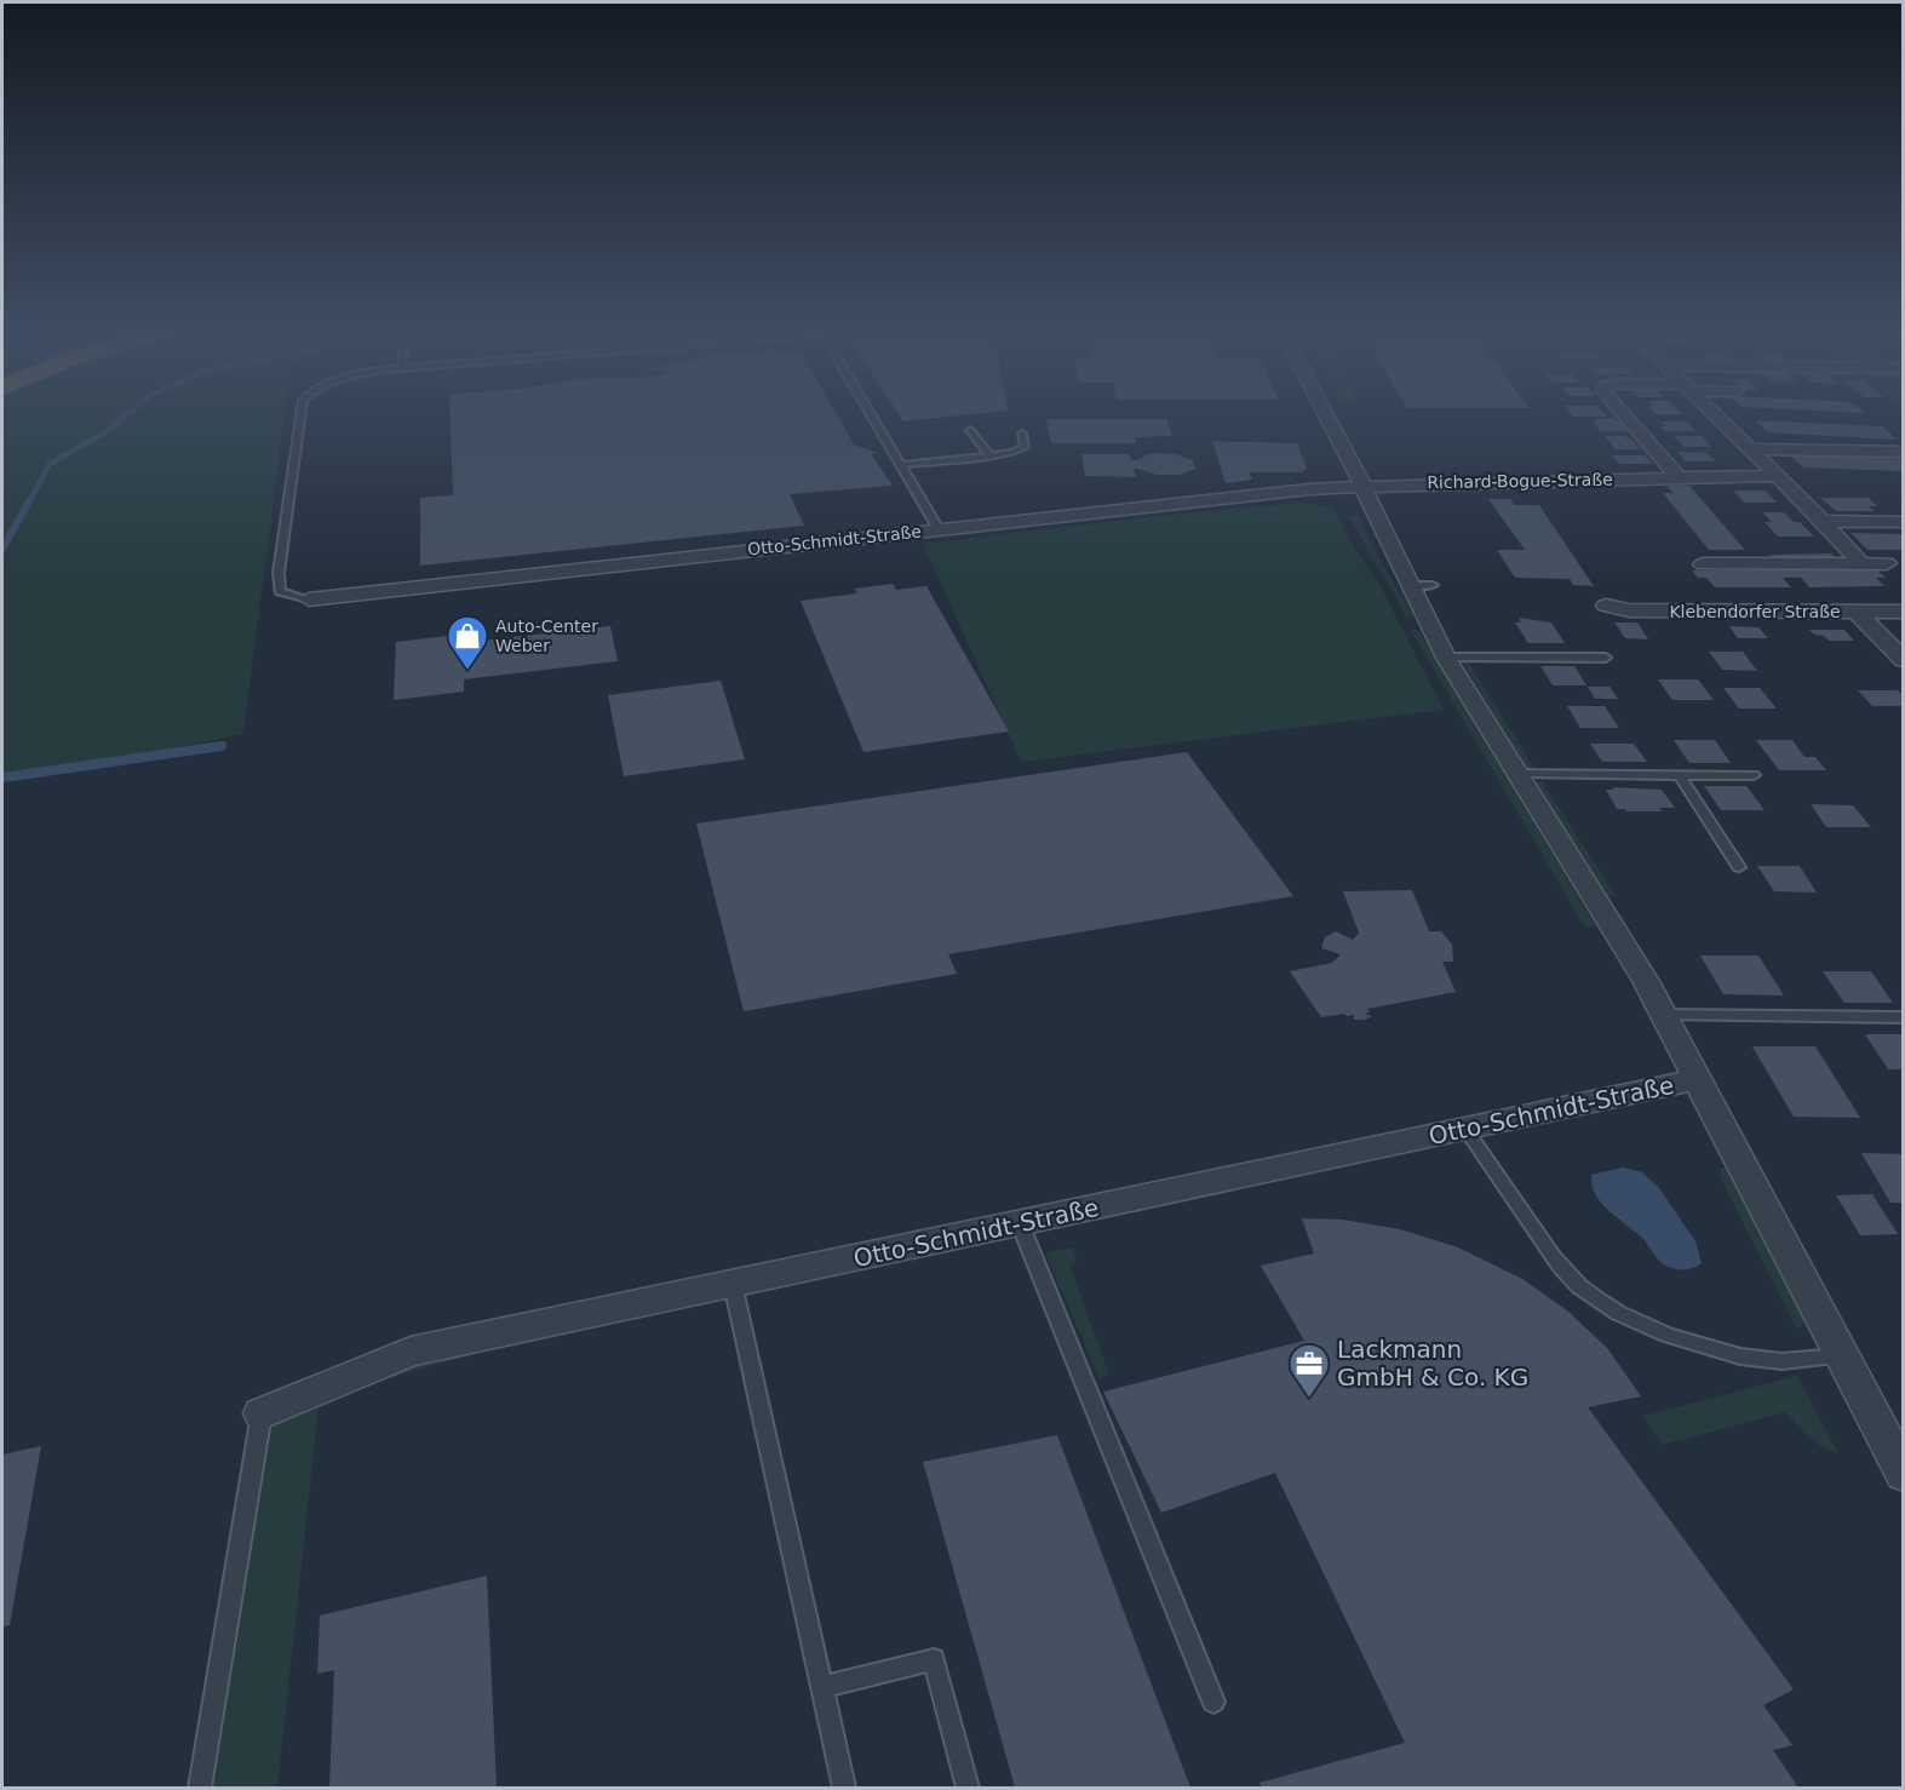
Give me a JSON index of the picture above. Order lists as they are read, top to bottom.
{
  "streets": {
    "street": ["Richard-Bogue-Straße", "Otto-Schmidt-Straße", "Klebendorfer Straße"]
  },
  "crossings": [
    ["Richard-Bogue-Straße", "Otto-Schmidt-Straße"]
  ],
  "places": {
    "shop": ["Auto-Center Weber"],
    "office": ["Lackmann GmbH & Co. KG"]
  }
}
